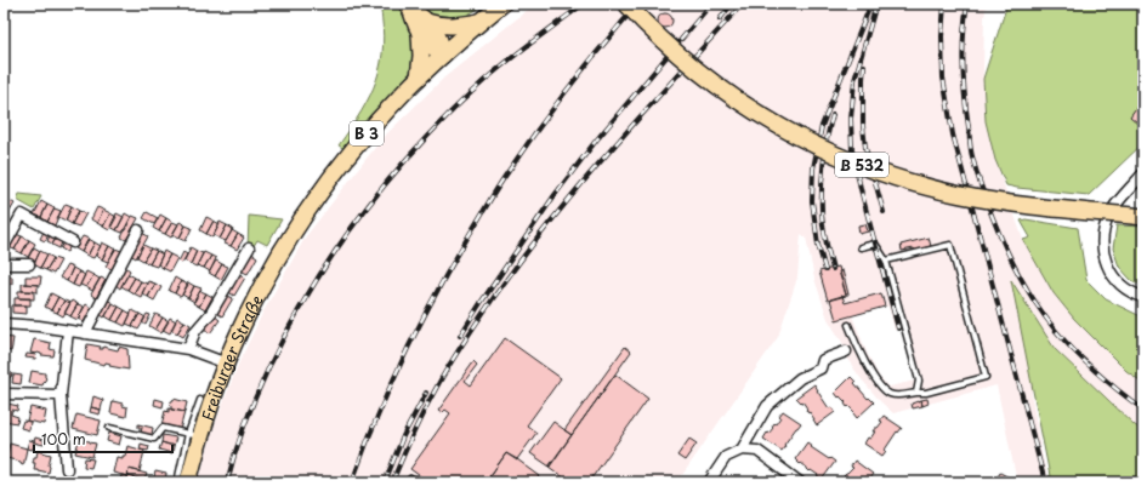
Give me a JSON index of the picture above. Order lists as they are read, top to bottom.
{
  "streets": {
    "main road": ["B 3", "B 532", "Freiburger Straße"]
  },
  "crossings": [
    ["B 3", "Freiburger Straße"]
  ],
  "scale_bar": "100 m"
}
